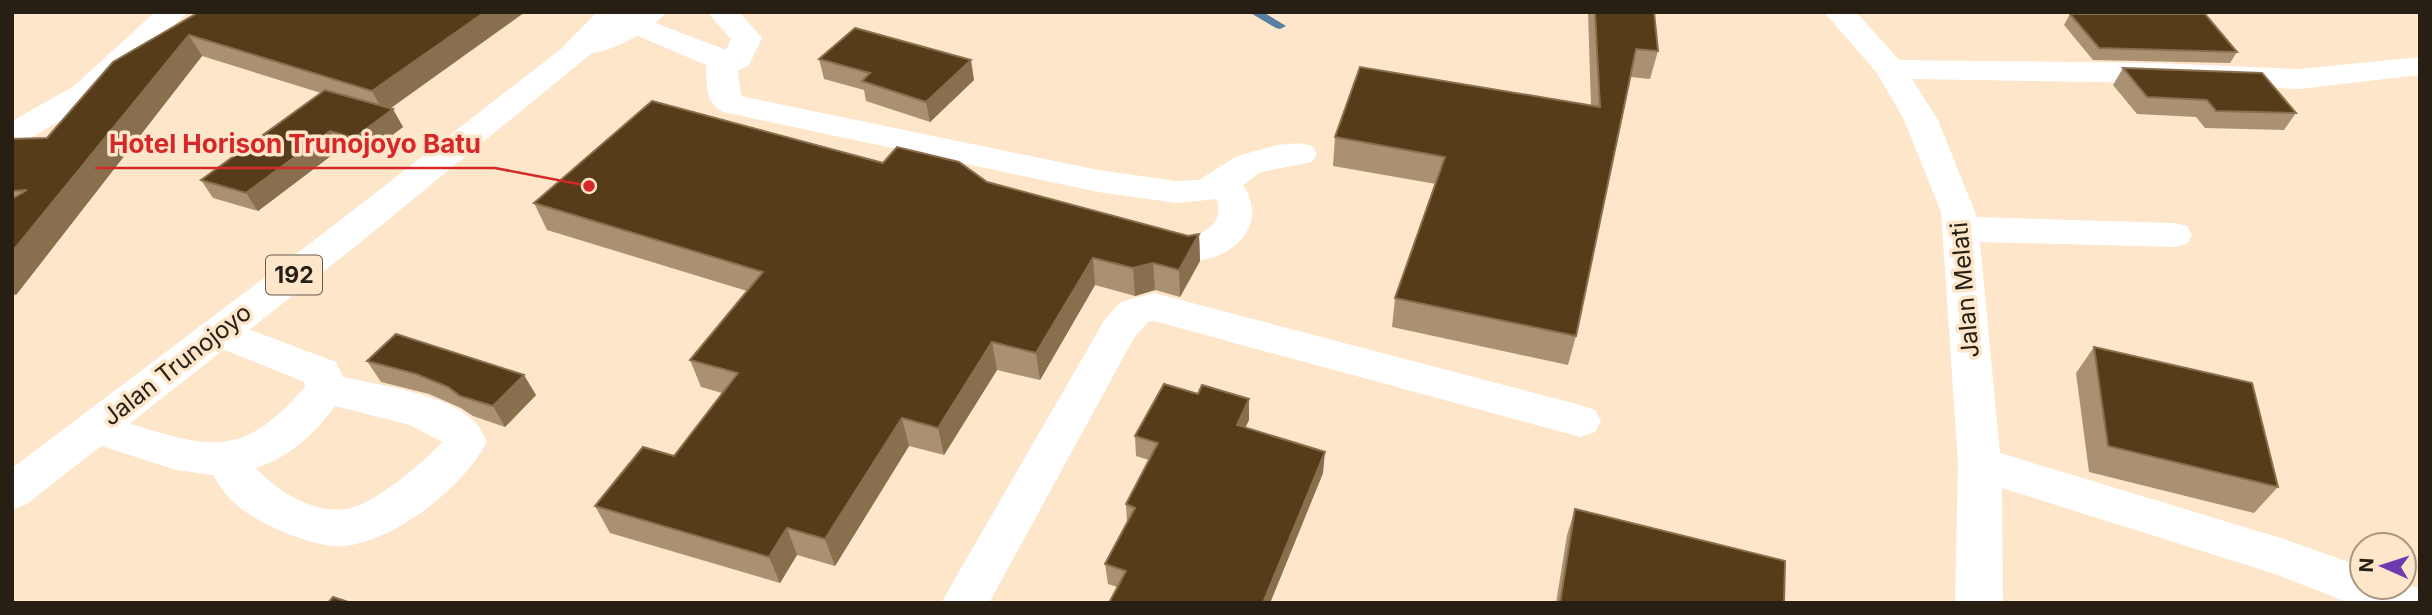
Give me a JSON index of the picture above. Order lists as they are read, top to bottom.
{
  "streets": {
    "street": ["192", "Jalan Melati", "Jalan Trunojoyo"]
  },
  "places": ["Hotel Horison Trunojoyo Batu"],
  "north": "left"
}
